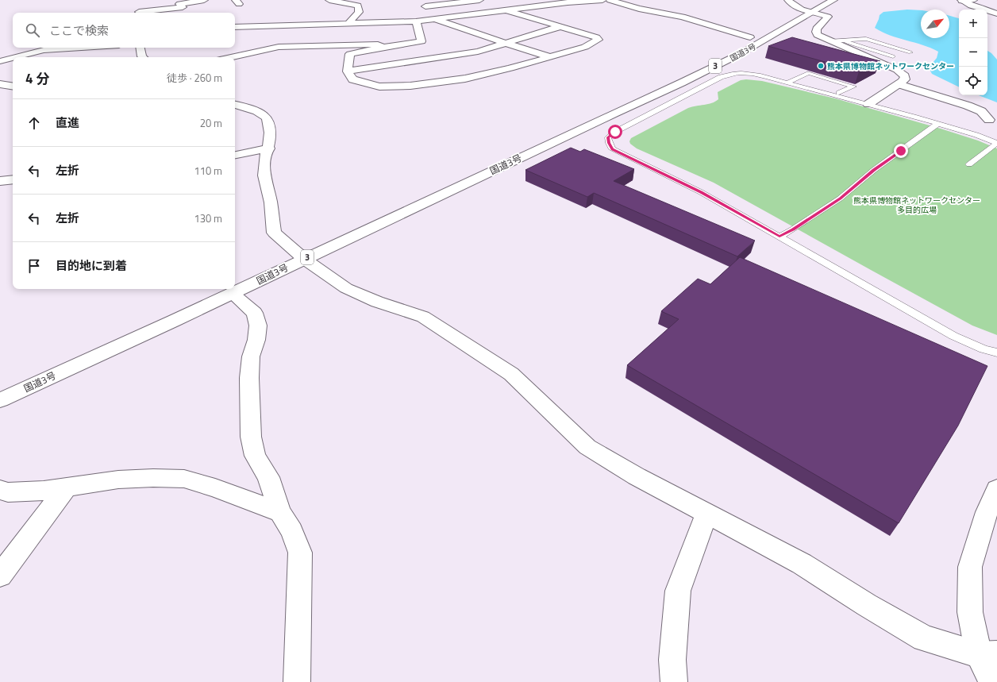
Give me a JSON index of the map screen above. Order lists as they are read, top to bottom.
{
  "streets": {
    "main road": ["国道3号", "3"]
  },
  "parks": ["熊本県博物館ネットワークセンター 多目的広場"],
  "places": ["熊本県博物館ネットワークセンター"],
  "north": "top right",
  "page": {
    "map_buttons": ["+", "−"],
    "search": "ここで検索",
    "heading": ["4 分", "徒歩 · 260 m"],
    "list": [
      ["直進", "20 m"],
      ["左折", "110 m"],
      ["左折", "130 m"],
      "目的地に到着"
    ]
  }
}
